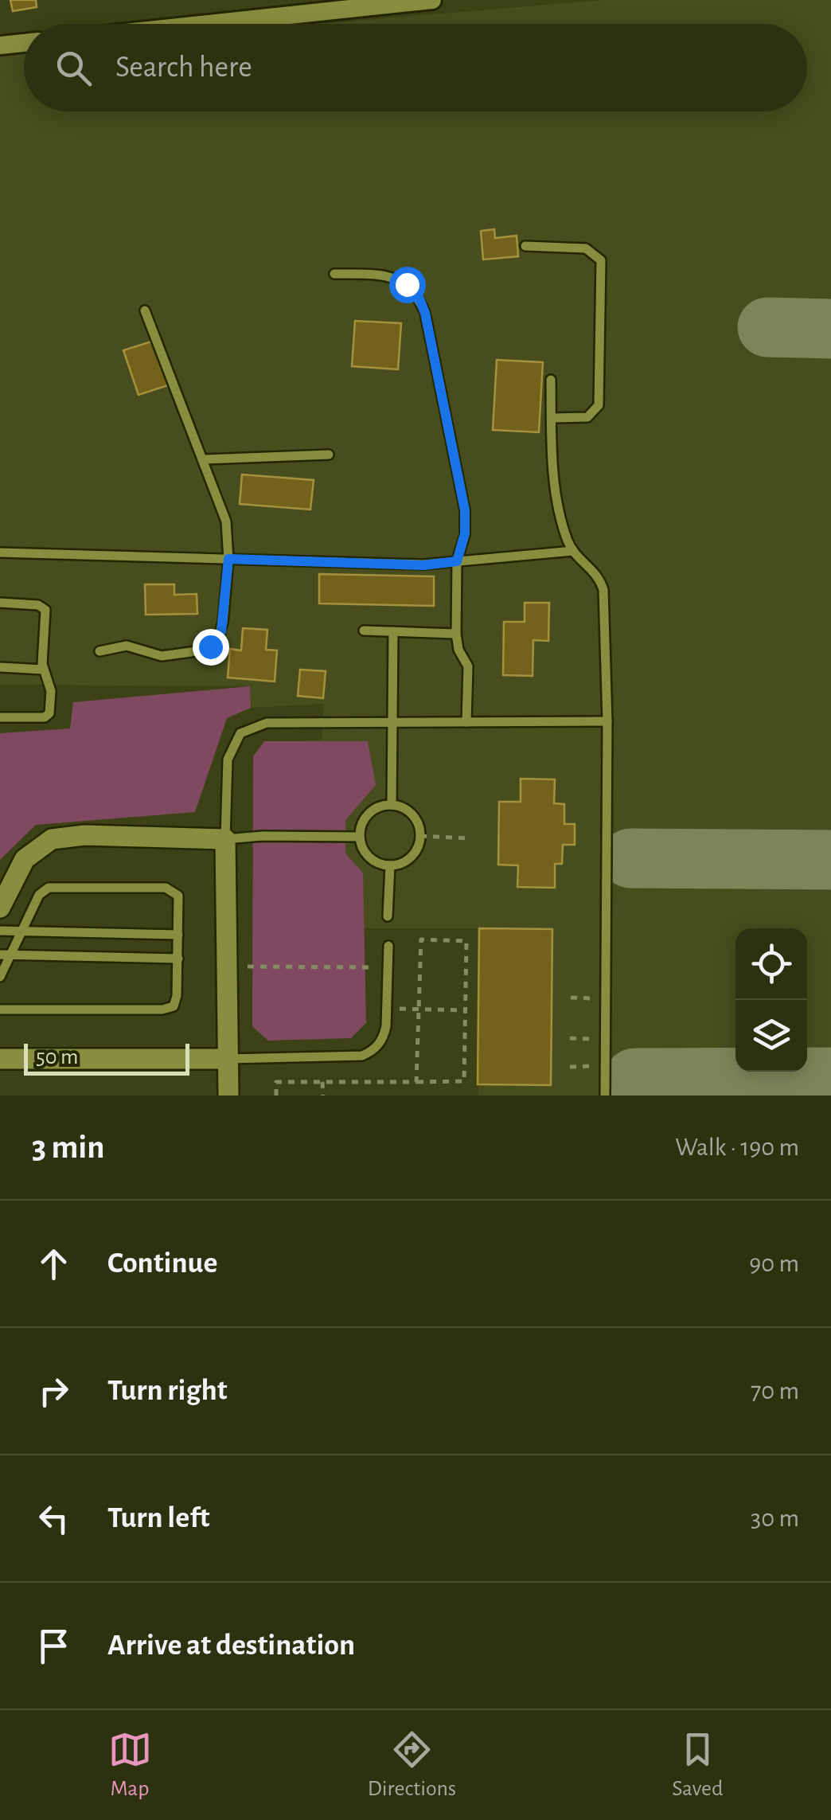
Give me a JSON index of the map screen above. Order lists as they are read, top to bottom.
{
  "scale_bar": "50 m",
  "page": {
    "search": "Search here",
    "scale": "50 m",
    "heading": ["3 min", "Walk · 190 m"],
    "list": [
      ["Continue", "90 m"],
      ["Turn right", "70 m"],
      ["Turn left", "30 m"],
      "Arrive at destination"
    ],
    "nav": ["Map", "Directions", "Saved"]
  }
}
